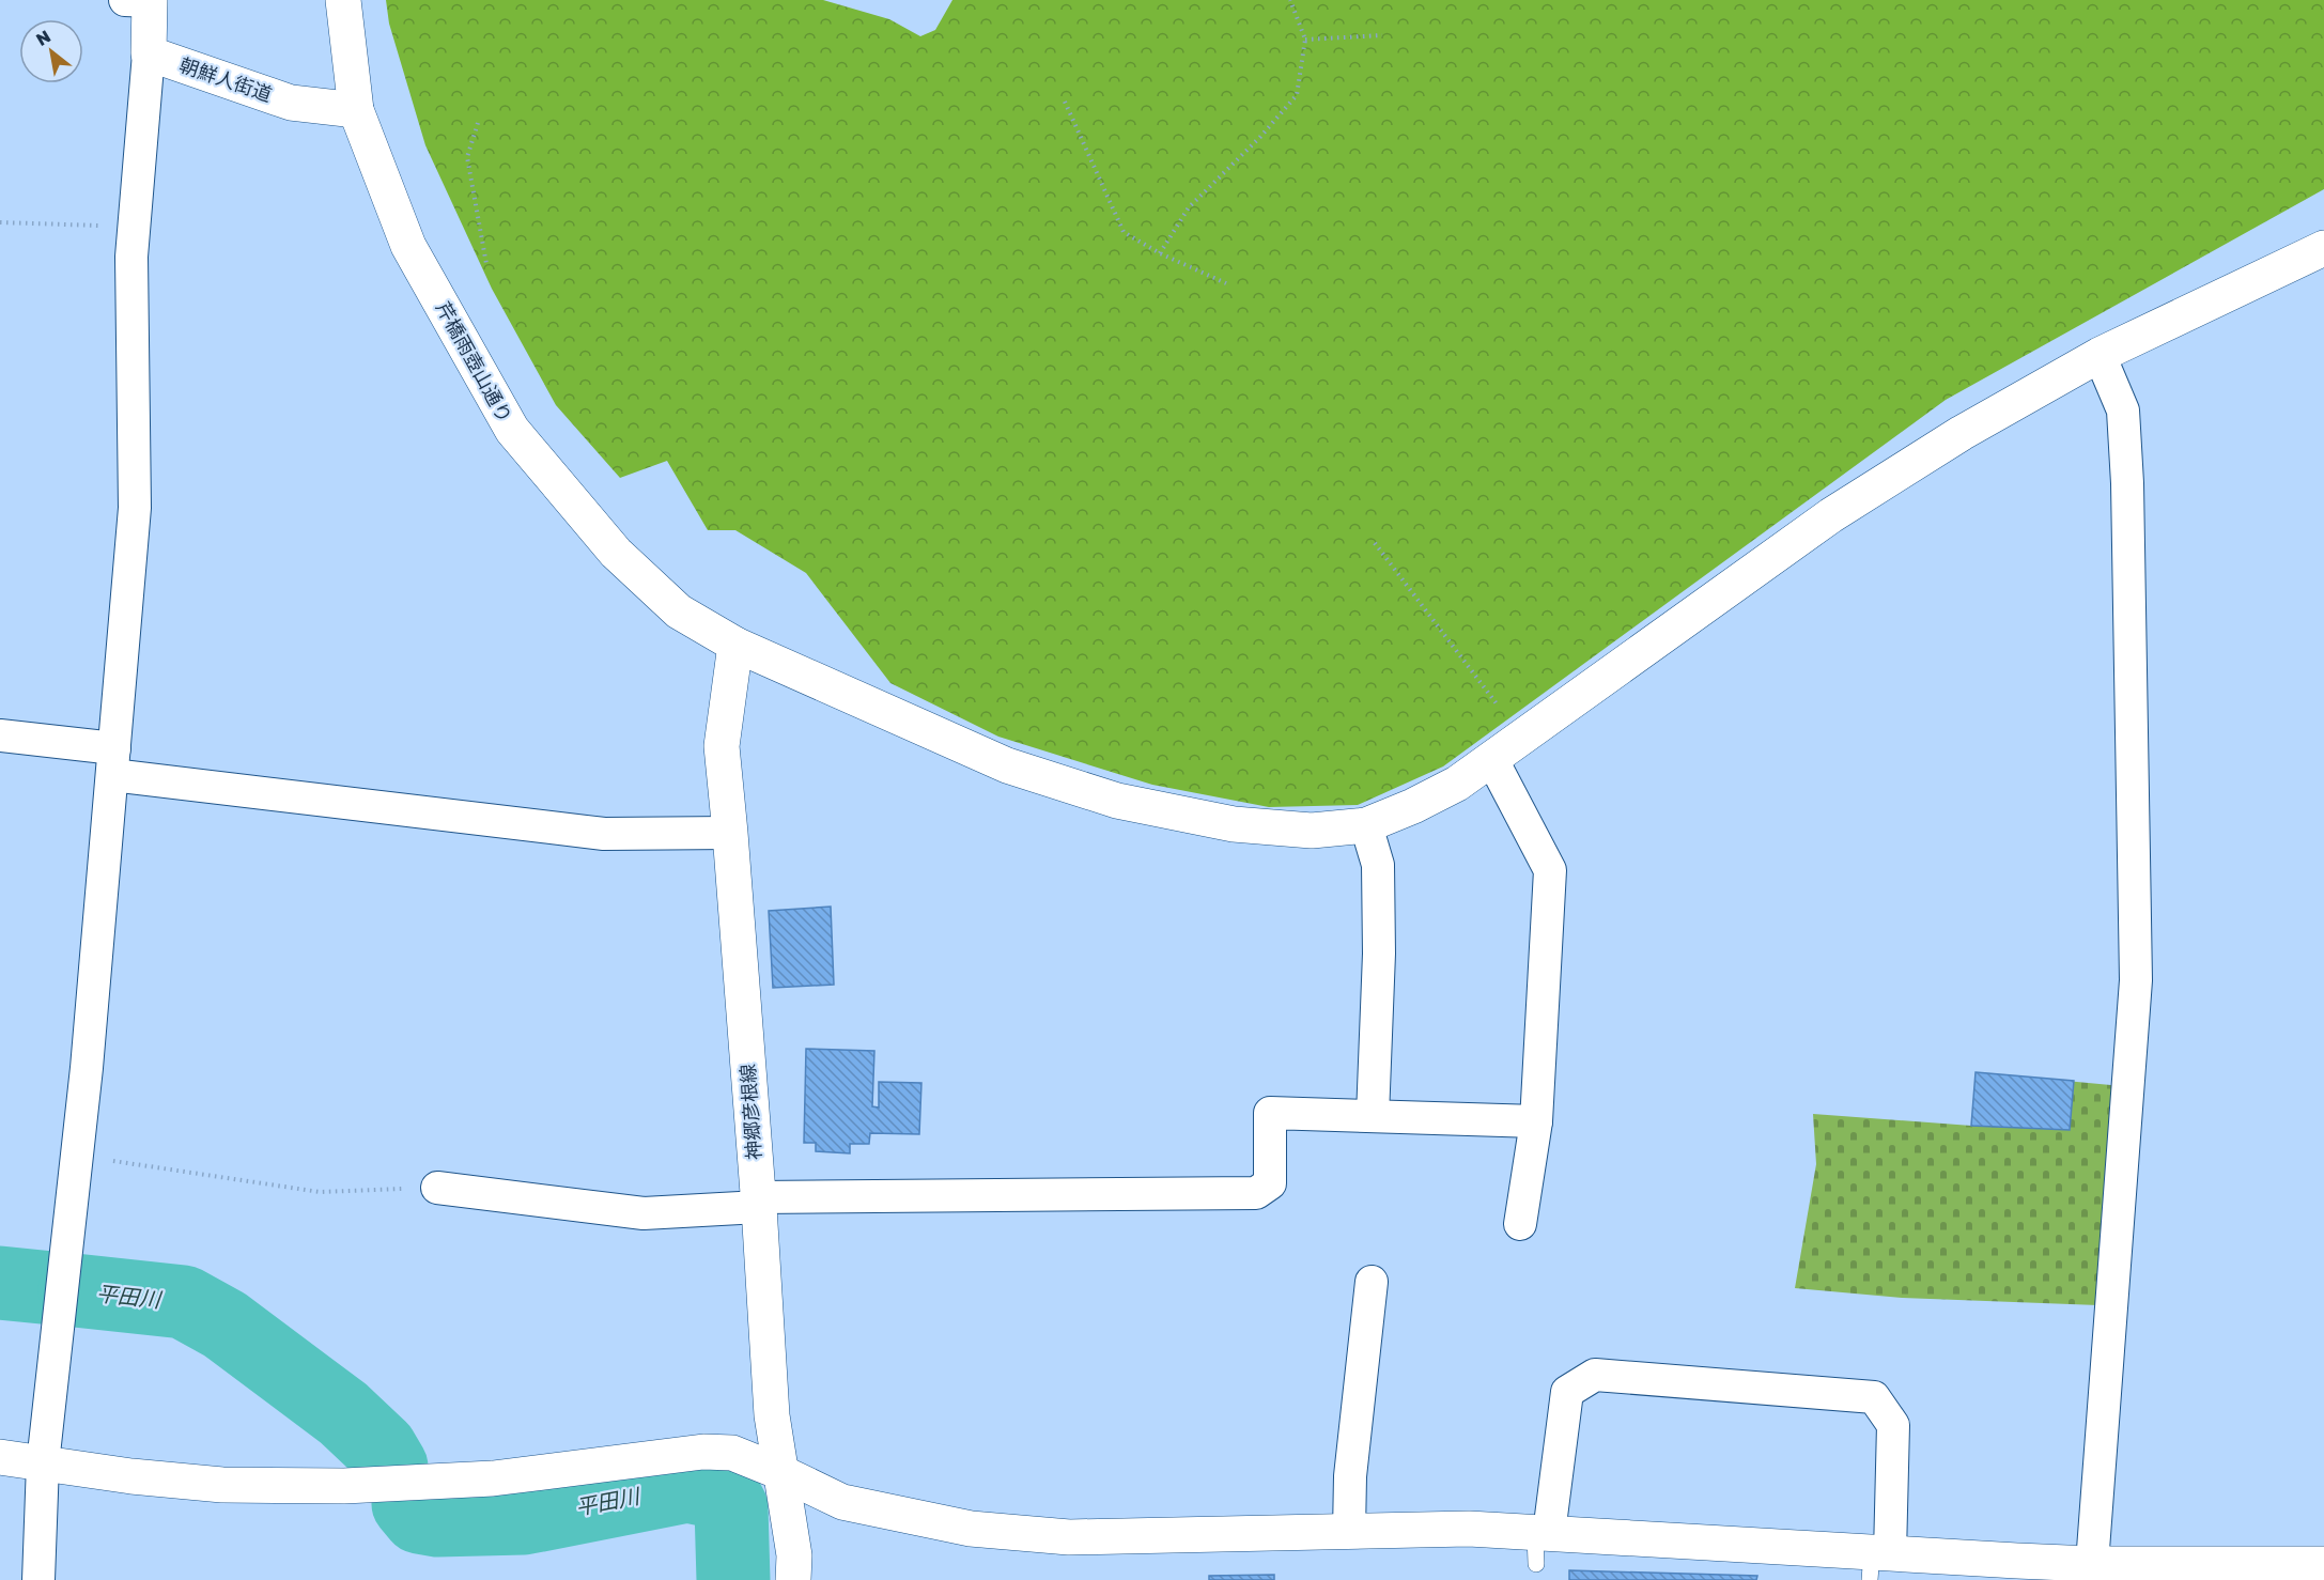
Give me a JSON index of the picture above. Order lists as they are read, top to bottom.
{
  "streets": {
    "street": ["朝鮮人街道", "芹橋雨壺山通り", "神郷彦根線"]
  },
  "crossings": [
    ["朝鮮人街道", "芹橋雨壺山通り"],
    ["芹橋雨壺山通り", "神郷彦根線"]
  ],
  "water": ["平田川"],
  "north": "top left"
}
